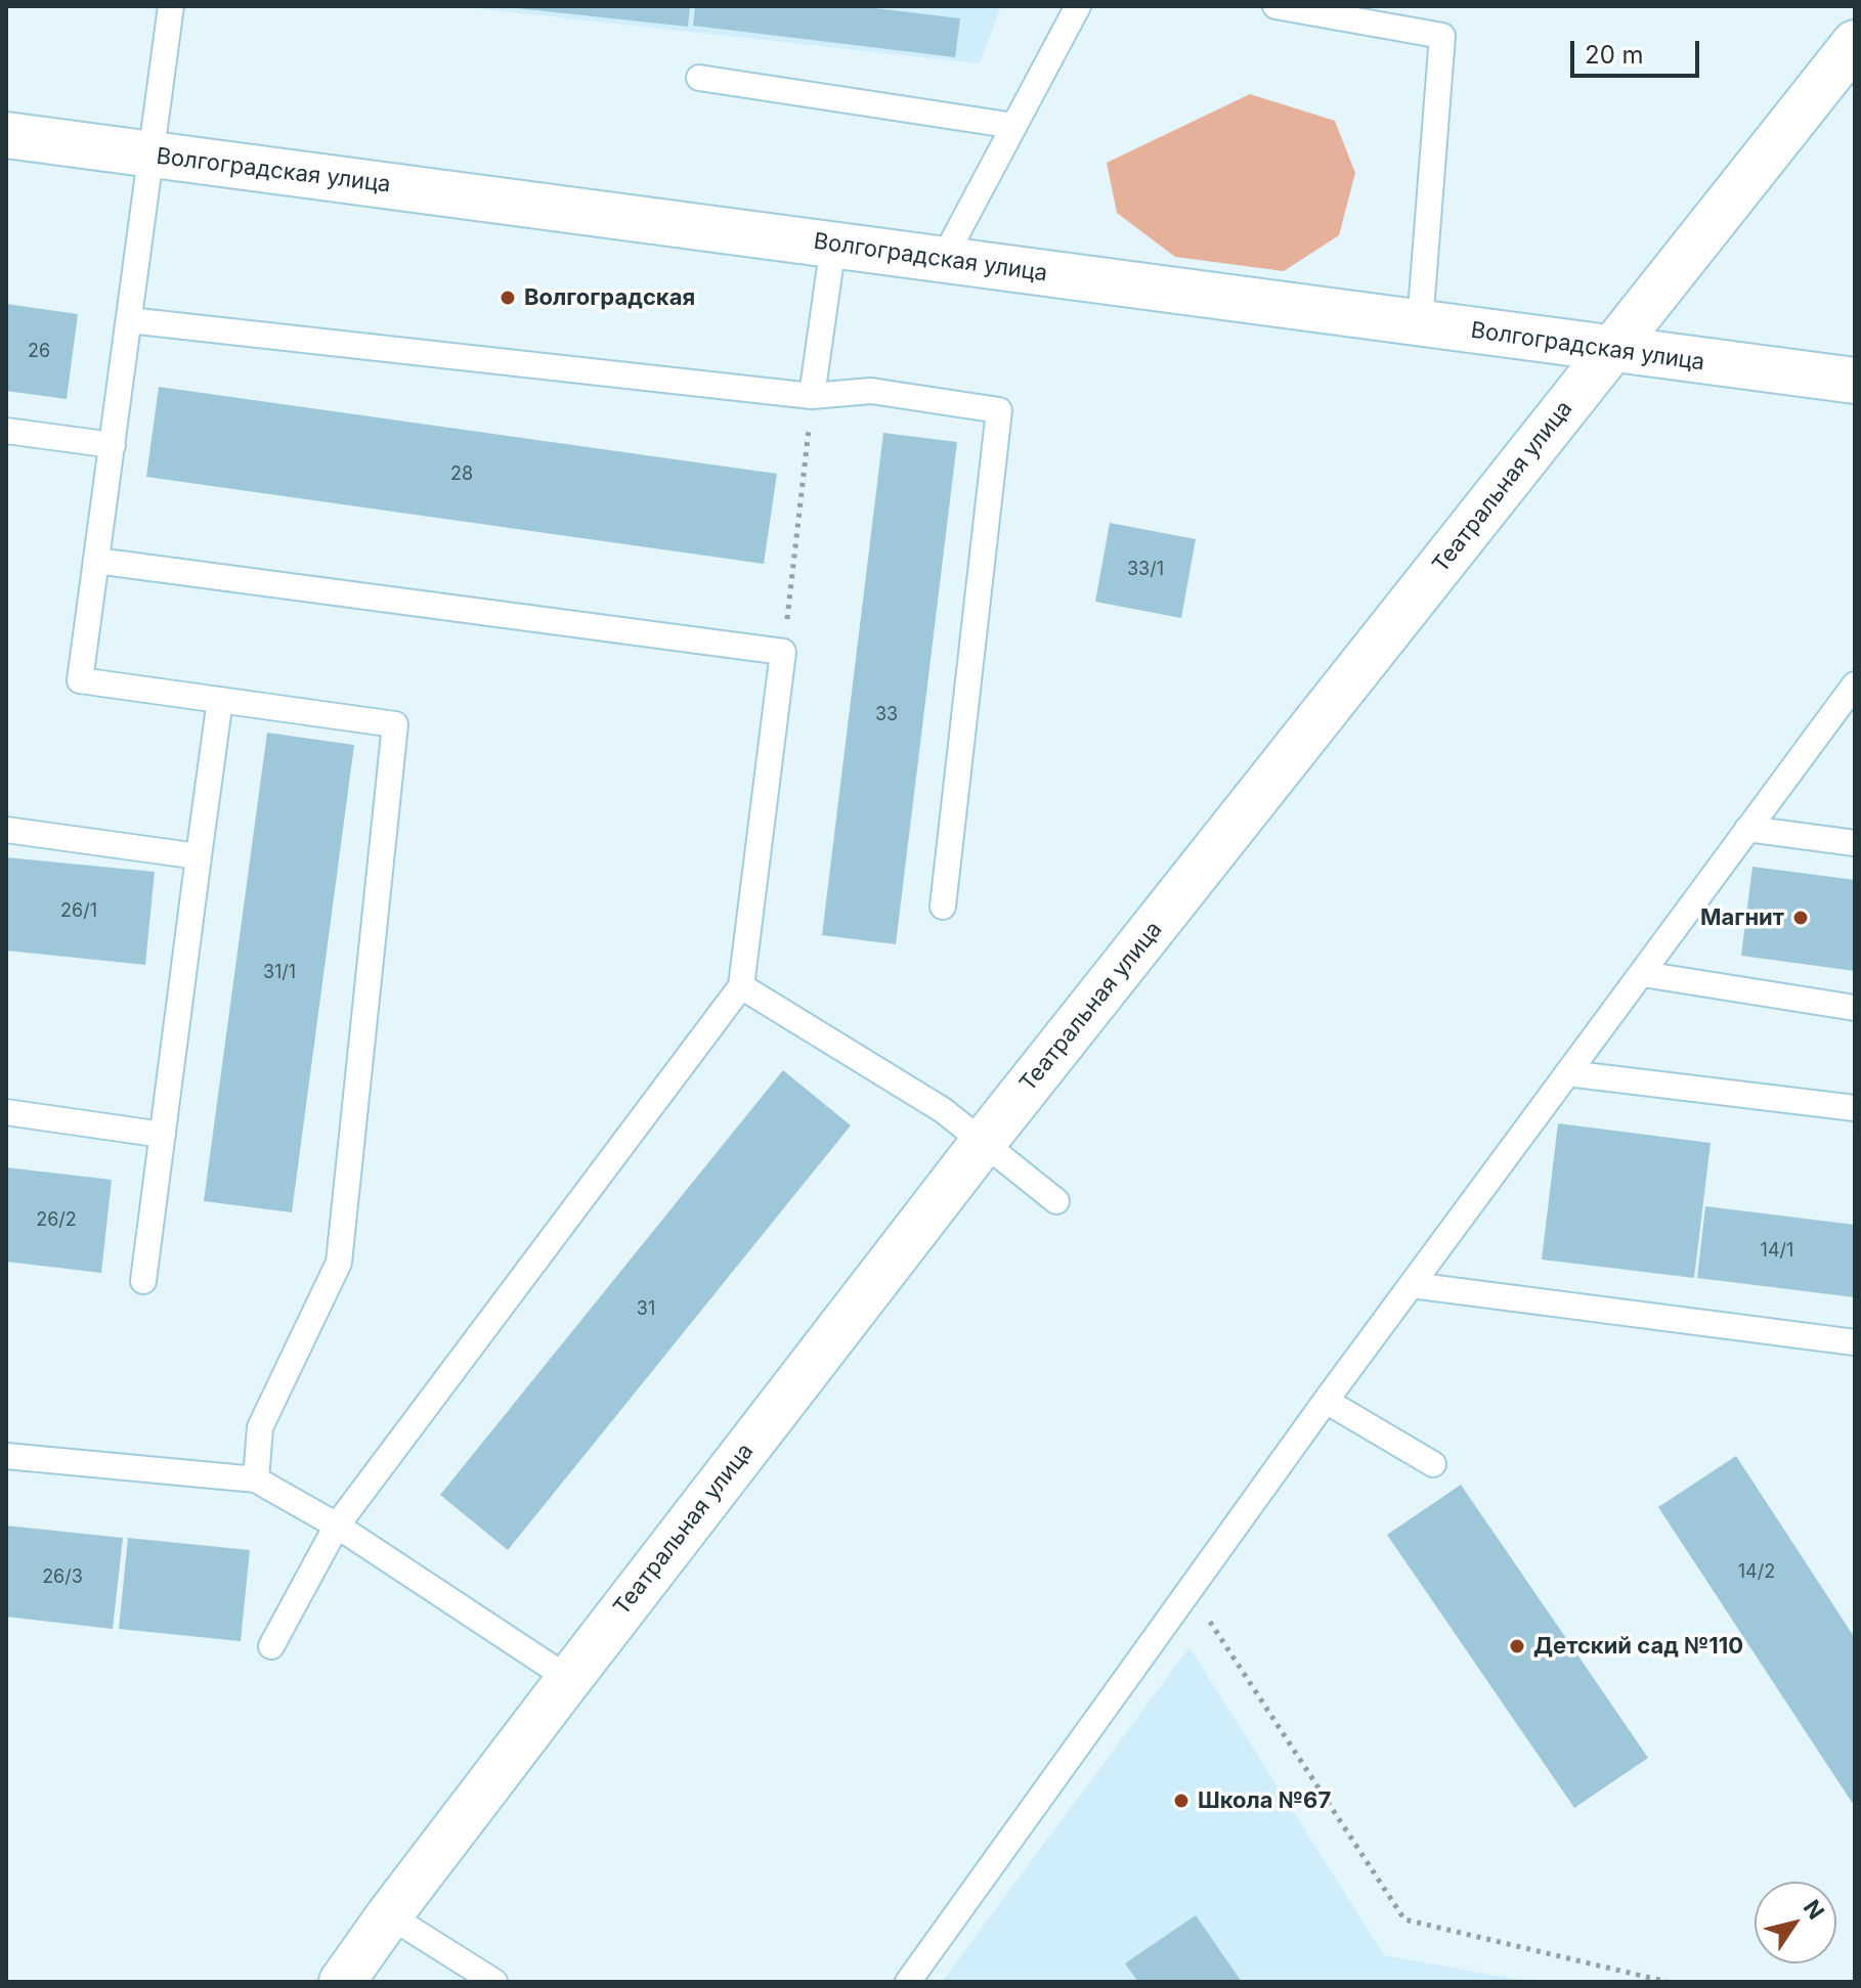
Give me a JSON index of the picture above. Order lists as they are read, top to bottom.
{
  "streets": {
    "main road": ["Волгоградская улица", "Театральная улица"]
  },
  "crossings": [
    ["Волгоградская улица", "Театральная улица"]
  ],
  "places": [
    "Волгоградская",
    "Магнит",
    "Детский сад №110",
    "Школа №67"
  ],
  "house_numbers": [
    "26",
    "28",
    "33/1",
    "33",
    "26/1",
    "31/1",
    "26/2",
    "14/1",
    "31",
    "14/2",
    "26/3"
  ],
  "scale_bar": "20 m",
  "north": "top right"
}
